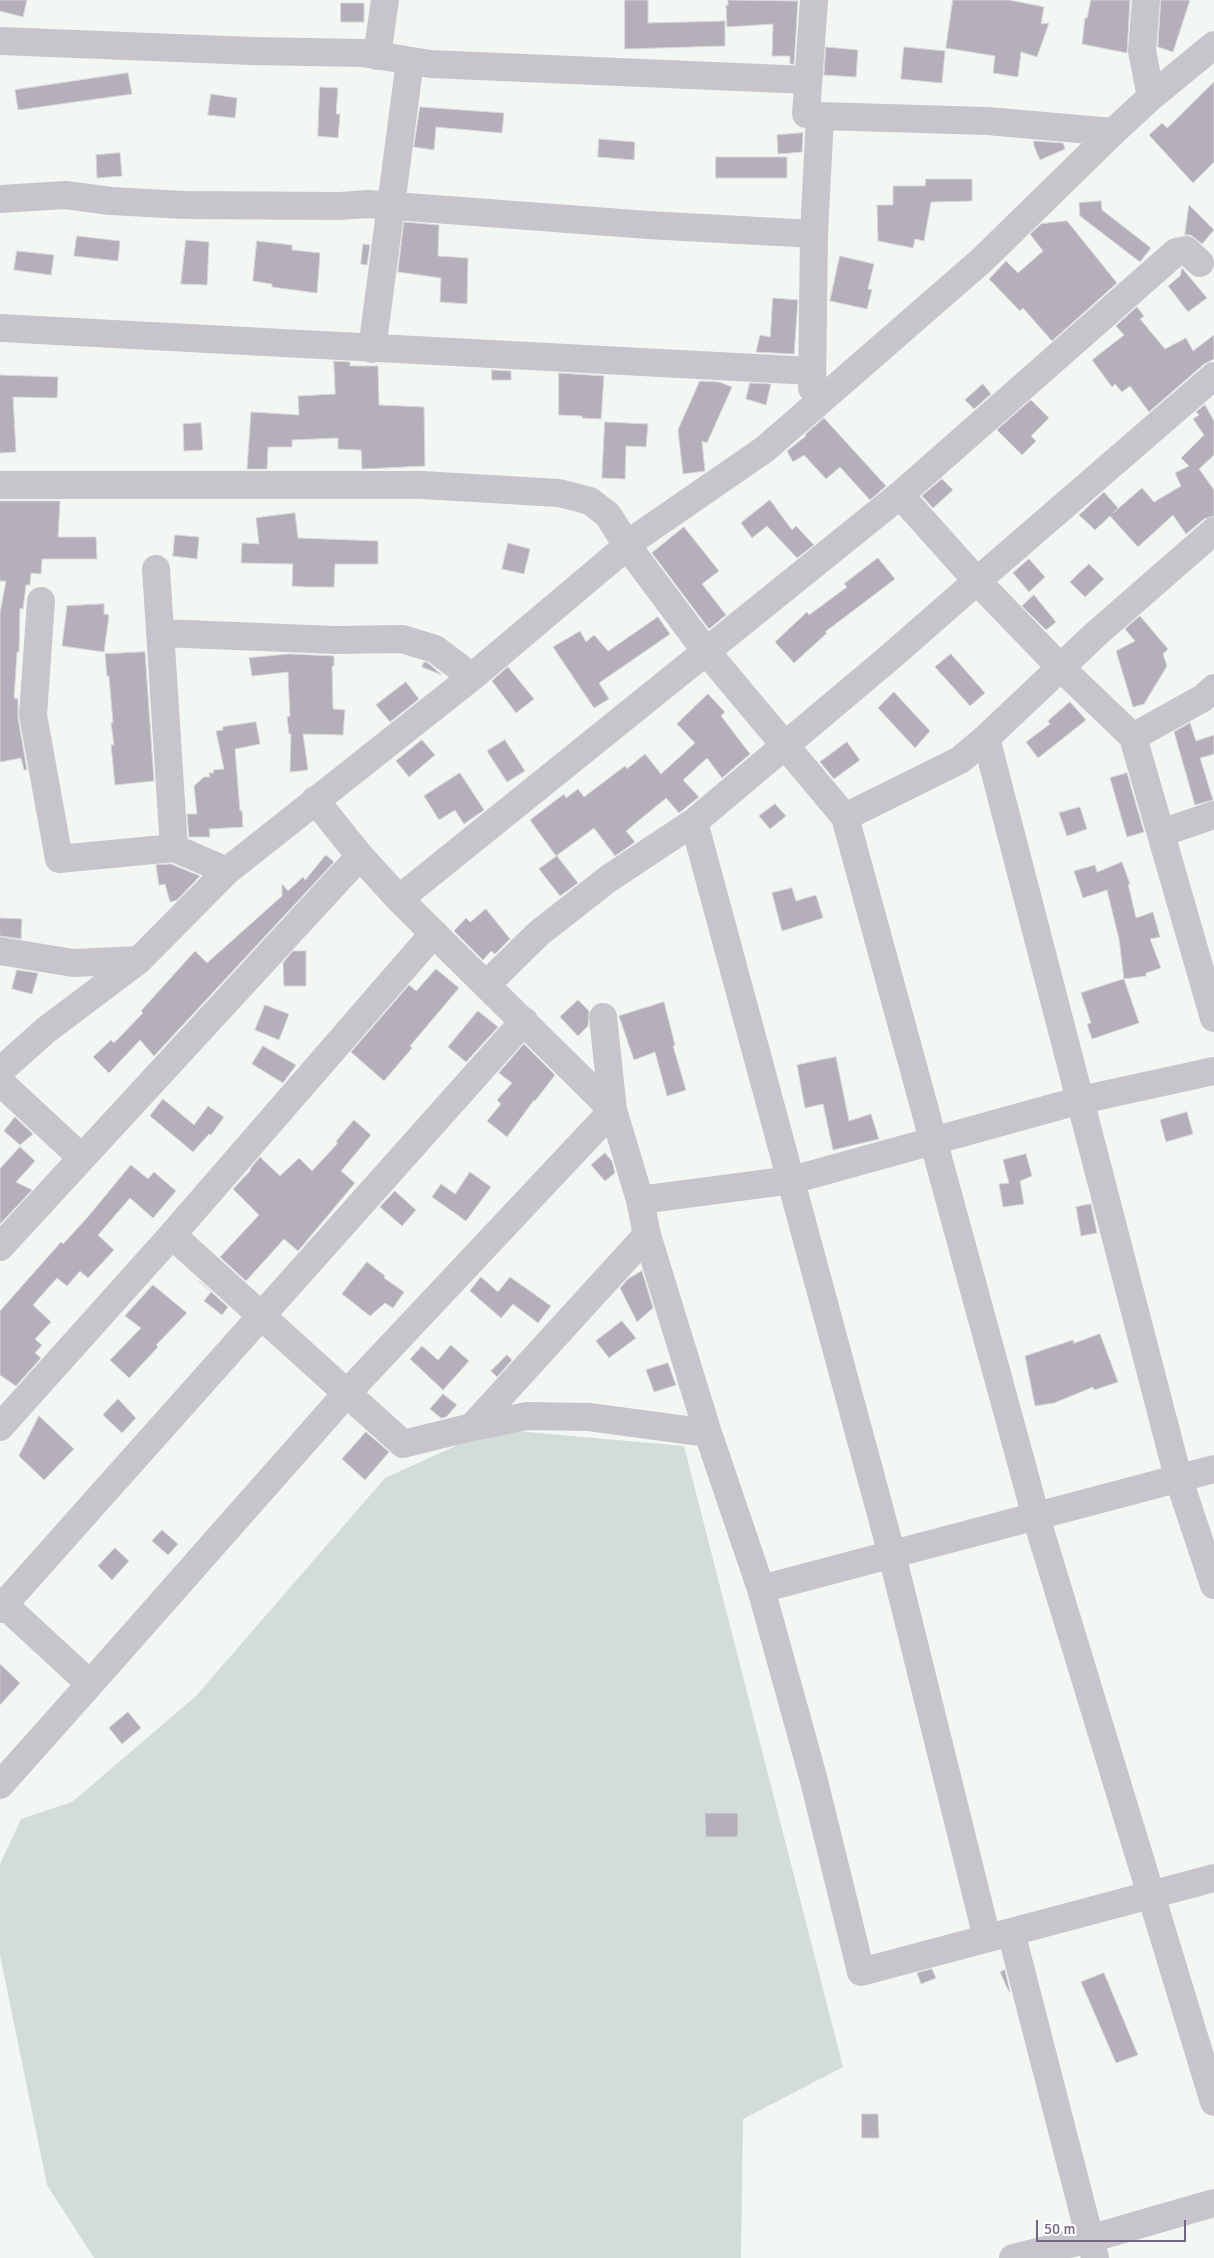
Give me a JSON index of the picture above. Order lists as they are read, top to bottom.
{
  "scale_bar": "50 m"
}
